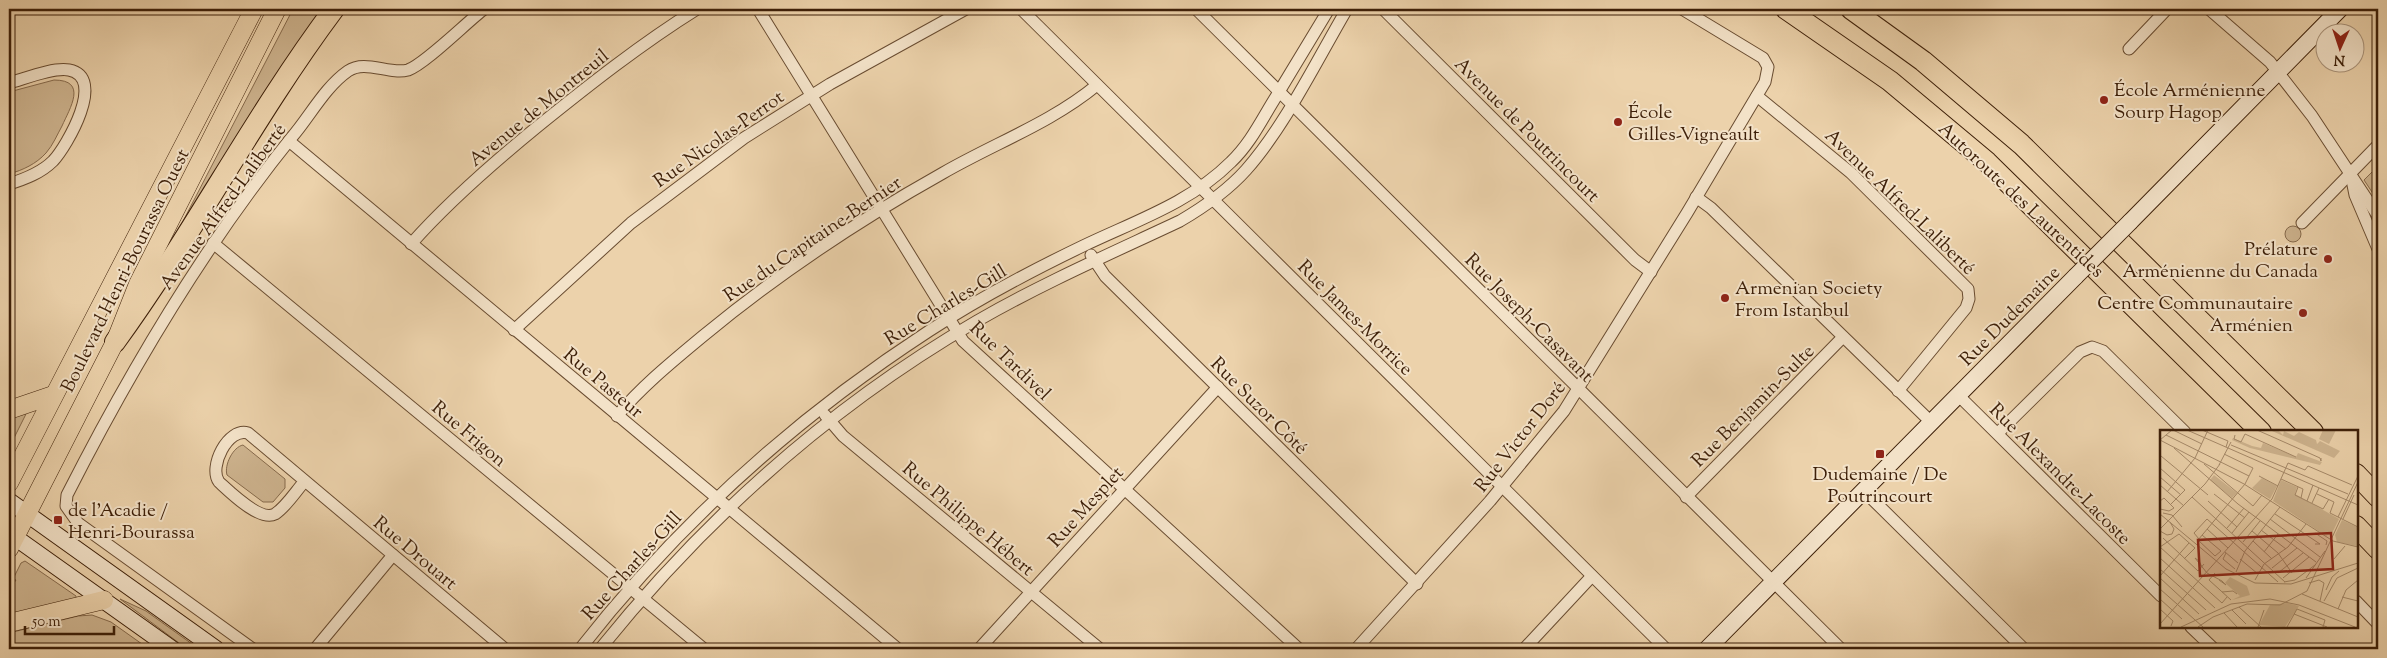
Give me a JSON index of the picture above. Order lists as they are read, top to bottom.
{
  "streets": {
    "highway": ["Autoroute des Laurentides"],
    "main road": ["Boulevard Henri-Bourassa Ouest"],
    "street": [
      "Avenue de Montreuil",
      "Avenue de Poutrincourt",
      "Rue Nicolas-Perrot",
      "Avenue Alfred-Laliberté",
      "Rue du Capitaine-Bernier",
      "Rue Charles-Gill",
      "Rue Dudemaine",
      "Rue James-Morrice",
      "Rue Joseph-Casavant",
      "Rue Tardivel",
      "Rue Pasteur",
      "Rue Suzor Côté",
      "Rue Benjamin-Sulte",
      "Rue Frigon",
      "Rue Victor Doré",
      "Rue Alexandre-Lacoste",
      "Rue Mesplet",
      "Rue Philippe Hébert",
      "Rue Drouart"
    ]
  },
  "crossings": [
    ["Avenue de Montreuil", "Rue Pasteur"],
    ["Avenue de Poutrincourt", "Rue Victor Doré"],
    ["Rue Nicolas-Perrot", "Rue Tardivel"],
    ["Rue Nicolas-Perrot", "Rue Pasteur"],
    ["Avenue Alfred-Laliberté", "Rue Pasteur"],
    ["Avenue Alfred-Laliberté", "Rue Frigon"],
    ["Avenue Alfred-Laliberté", "Rue Victor Doré"],
    ["Rue du Capitaine-Bernier", "Rue James-Morrice"],
    ["Rue du Capitaine-Bernier", "Rue Tardivel"],
    ["Rue du Capitaine-Bernier", "Rue Pasteur"],
    ["Rue Charles-Gill", "Rue James-Morrice"],
    ["Rue Charles-Gill", "Rue Joseph-Casavant"],
    ["Rue Charles-Gill", "Rue Tardivel"],
    ["Rue Charles-Gill", "Rue Pasteur"],
    ["Rue Charles-Gill", "Rue Suzor Côté"],
    ["Rue Charles-Gill", "Rue Frigon"],
    ["Rue Charles-Gill", "Rue Philippe Hébert"],
    ["Rue Dudemaine", "Rue Joseph-Casavant"],
    ["Rue Dudemaine", "Rue Alexandre-Lacoste"],
    ["Rue James-Morrice", "Rue Victor Doré"],
    ["Rue Joseph-Casavant", "Rue Benjamin-Sulte"],
    ["Rue Joseph-Casavant", "Rue Victor Doré"],
    ["Rue Tardivel", "Rue Mesplet"],
    ["Rue Suzor Côté", "Rue Victor Doré"],
    ["Rue Suzor Côté", "Rue Mesplet"],
    ["Rue Mesplet", "Rue Philippe Hébert"]
  ],
  "places": {
    "other": [
      "École Arménienne Sourp Hagop",
      "École Gilles-Vigneault",
      "Prélature Arménienne du Canada",
      "Armenian Society From Istanbul",
      "Centre Communautaire Arménien"
    ],
    "transit": ["Dudemaine / De Poutrincourt", "de l'Acadie / Henri-Bourassa"]
  },
  "scale_bar": "50 m",
  "north": "bottom"
}
